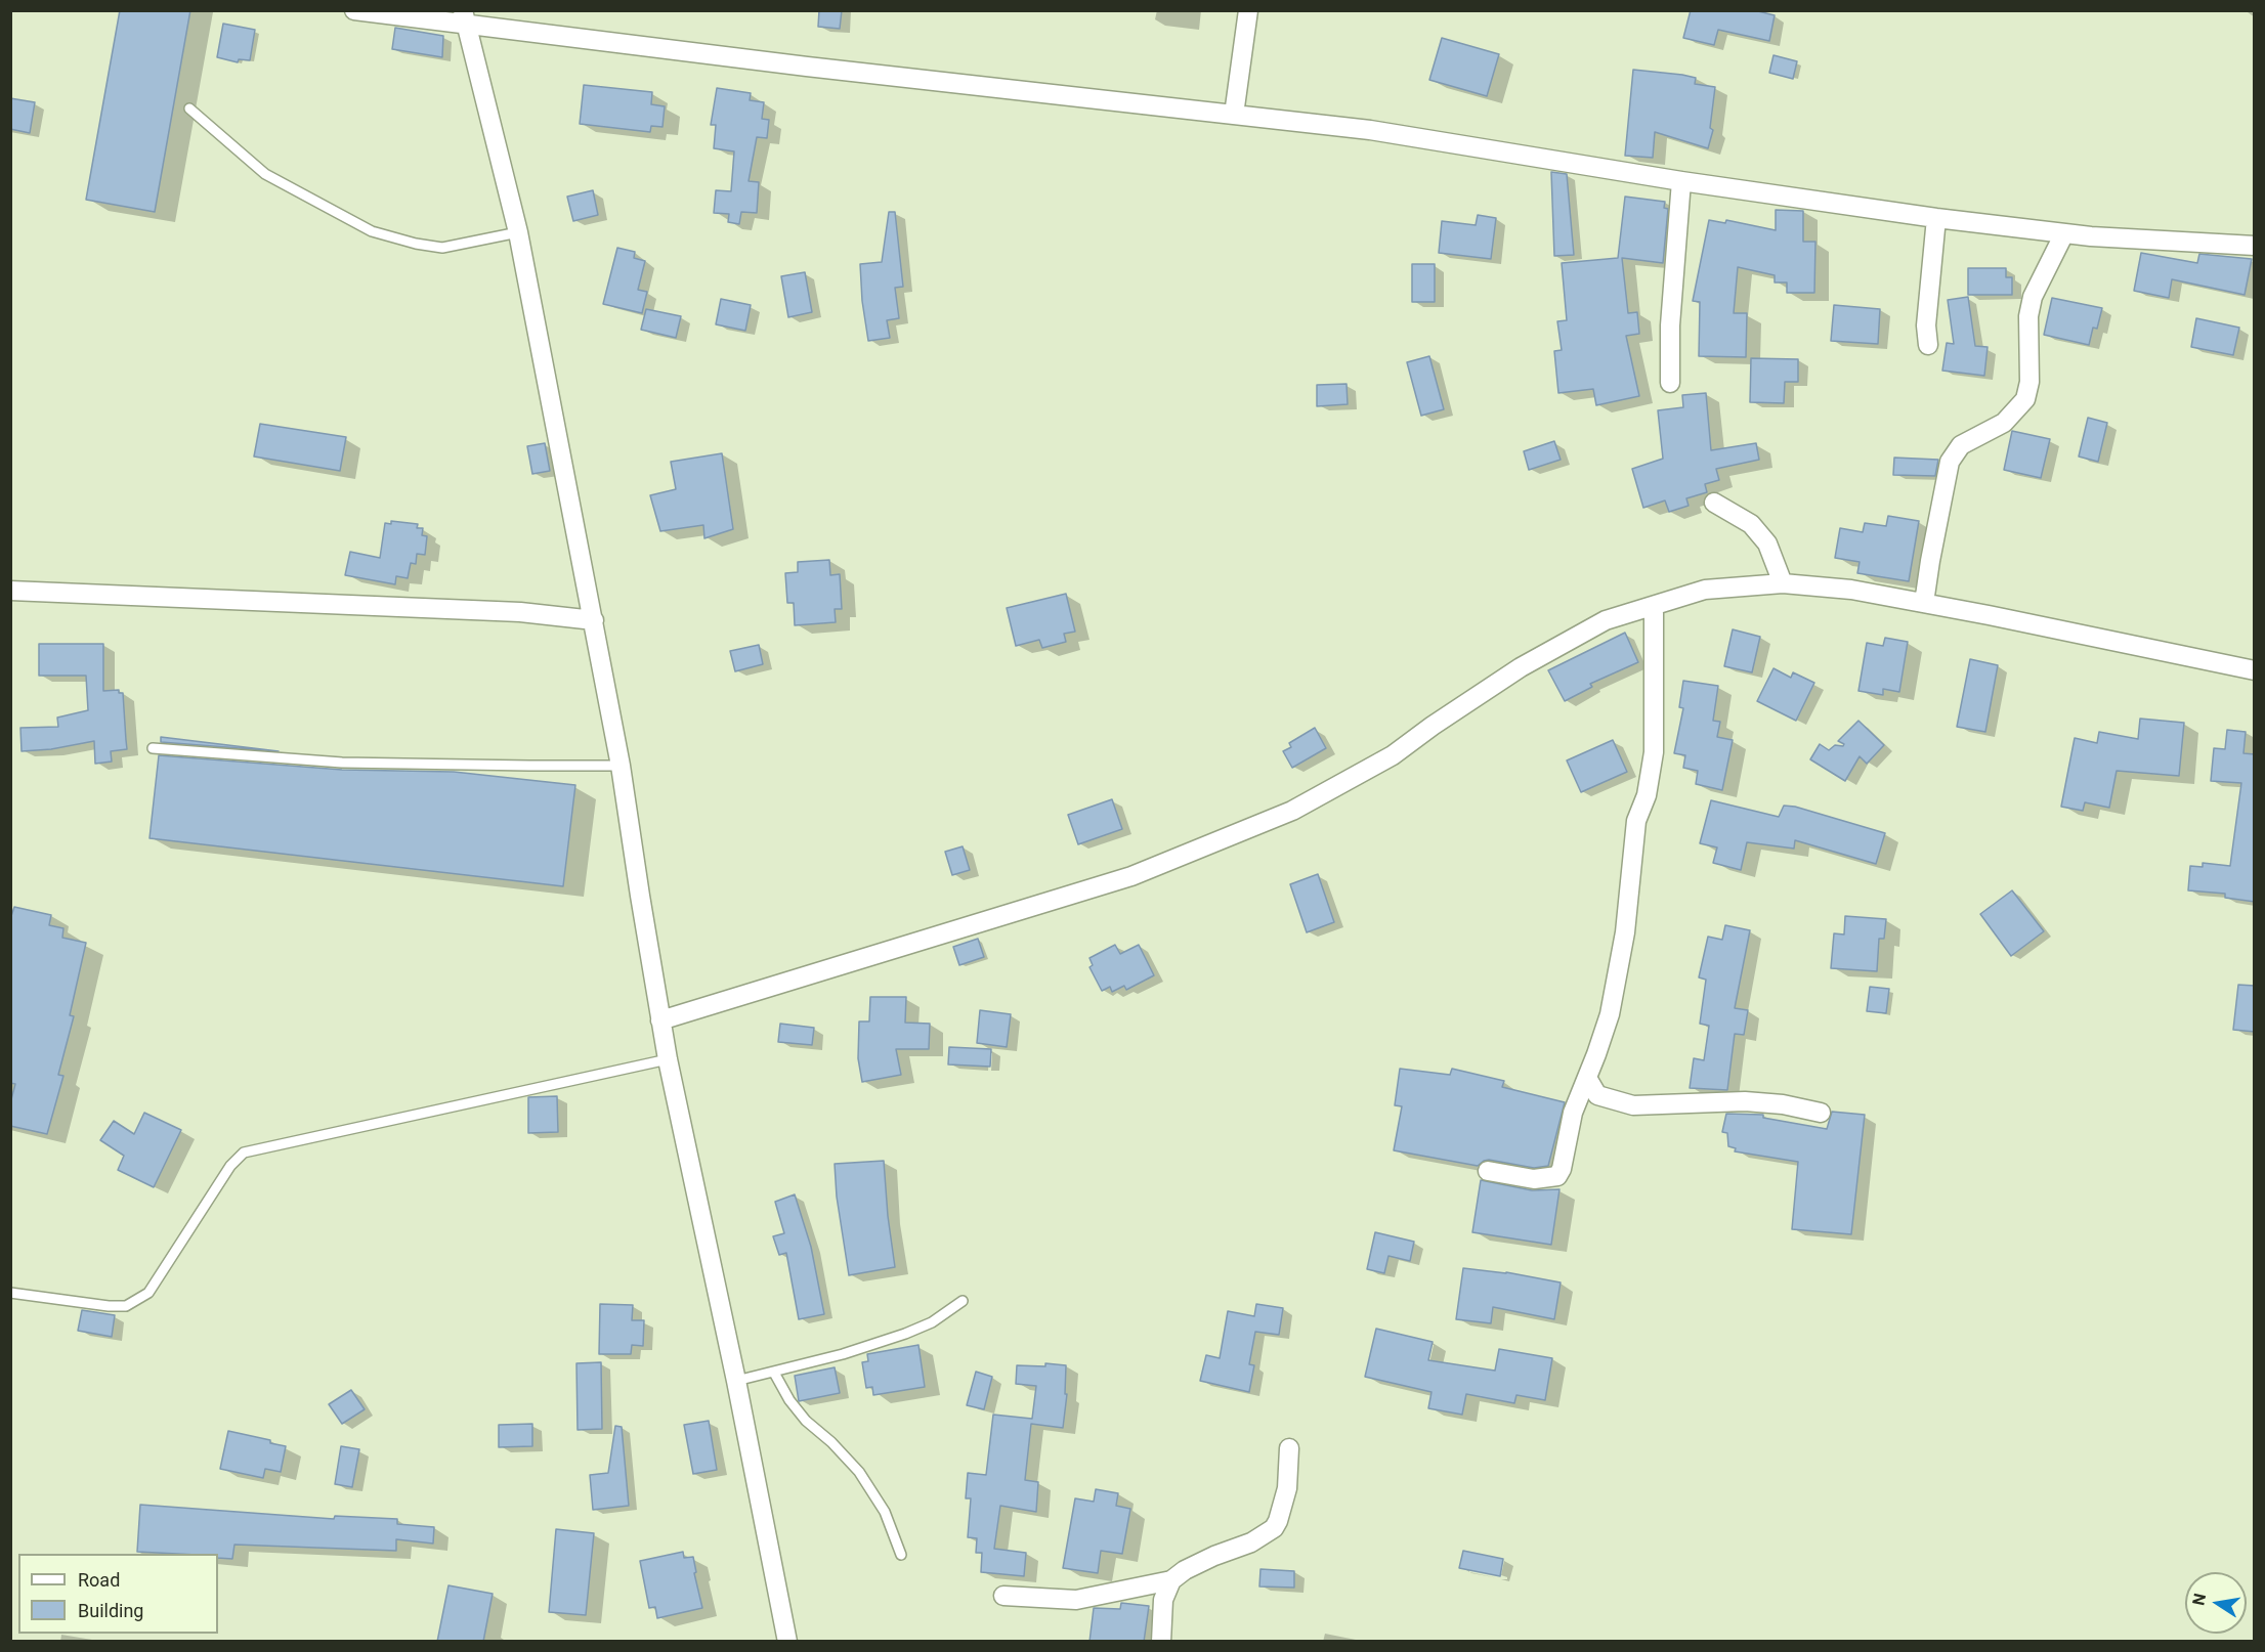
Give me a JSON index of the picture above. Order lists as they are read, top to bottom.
{
  "legend": ["Road", "Building"],
  "north": "left"
}
